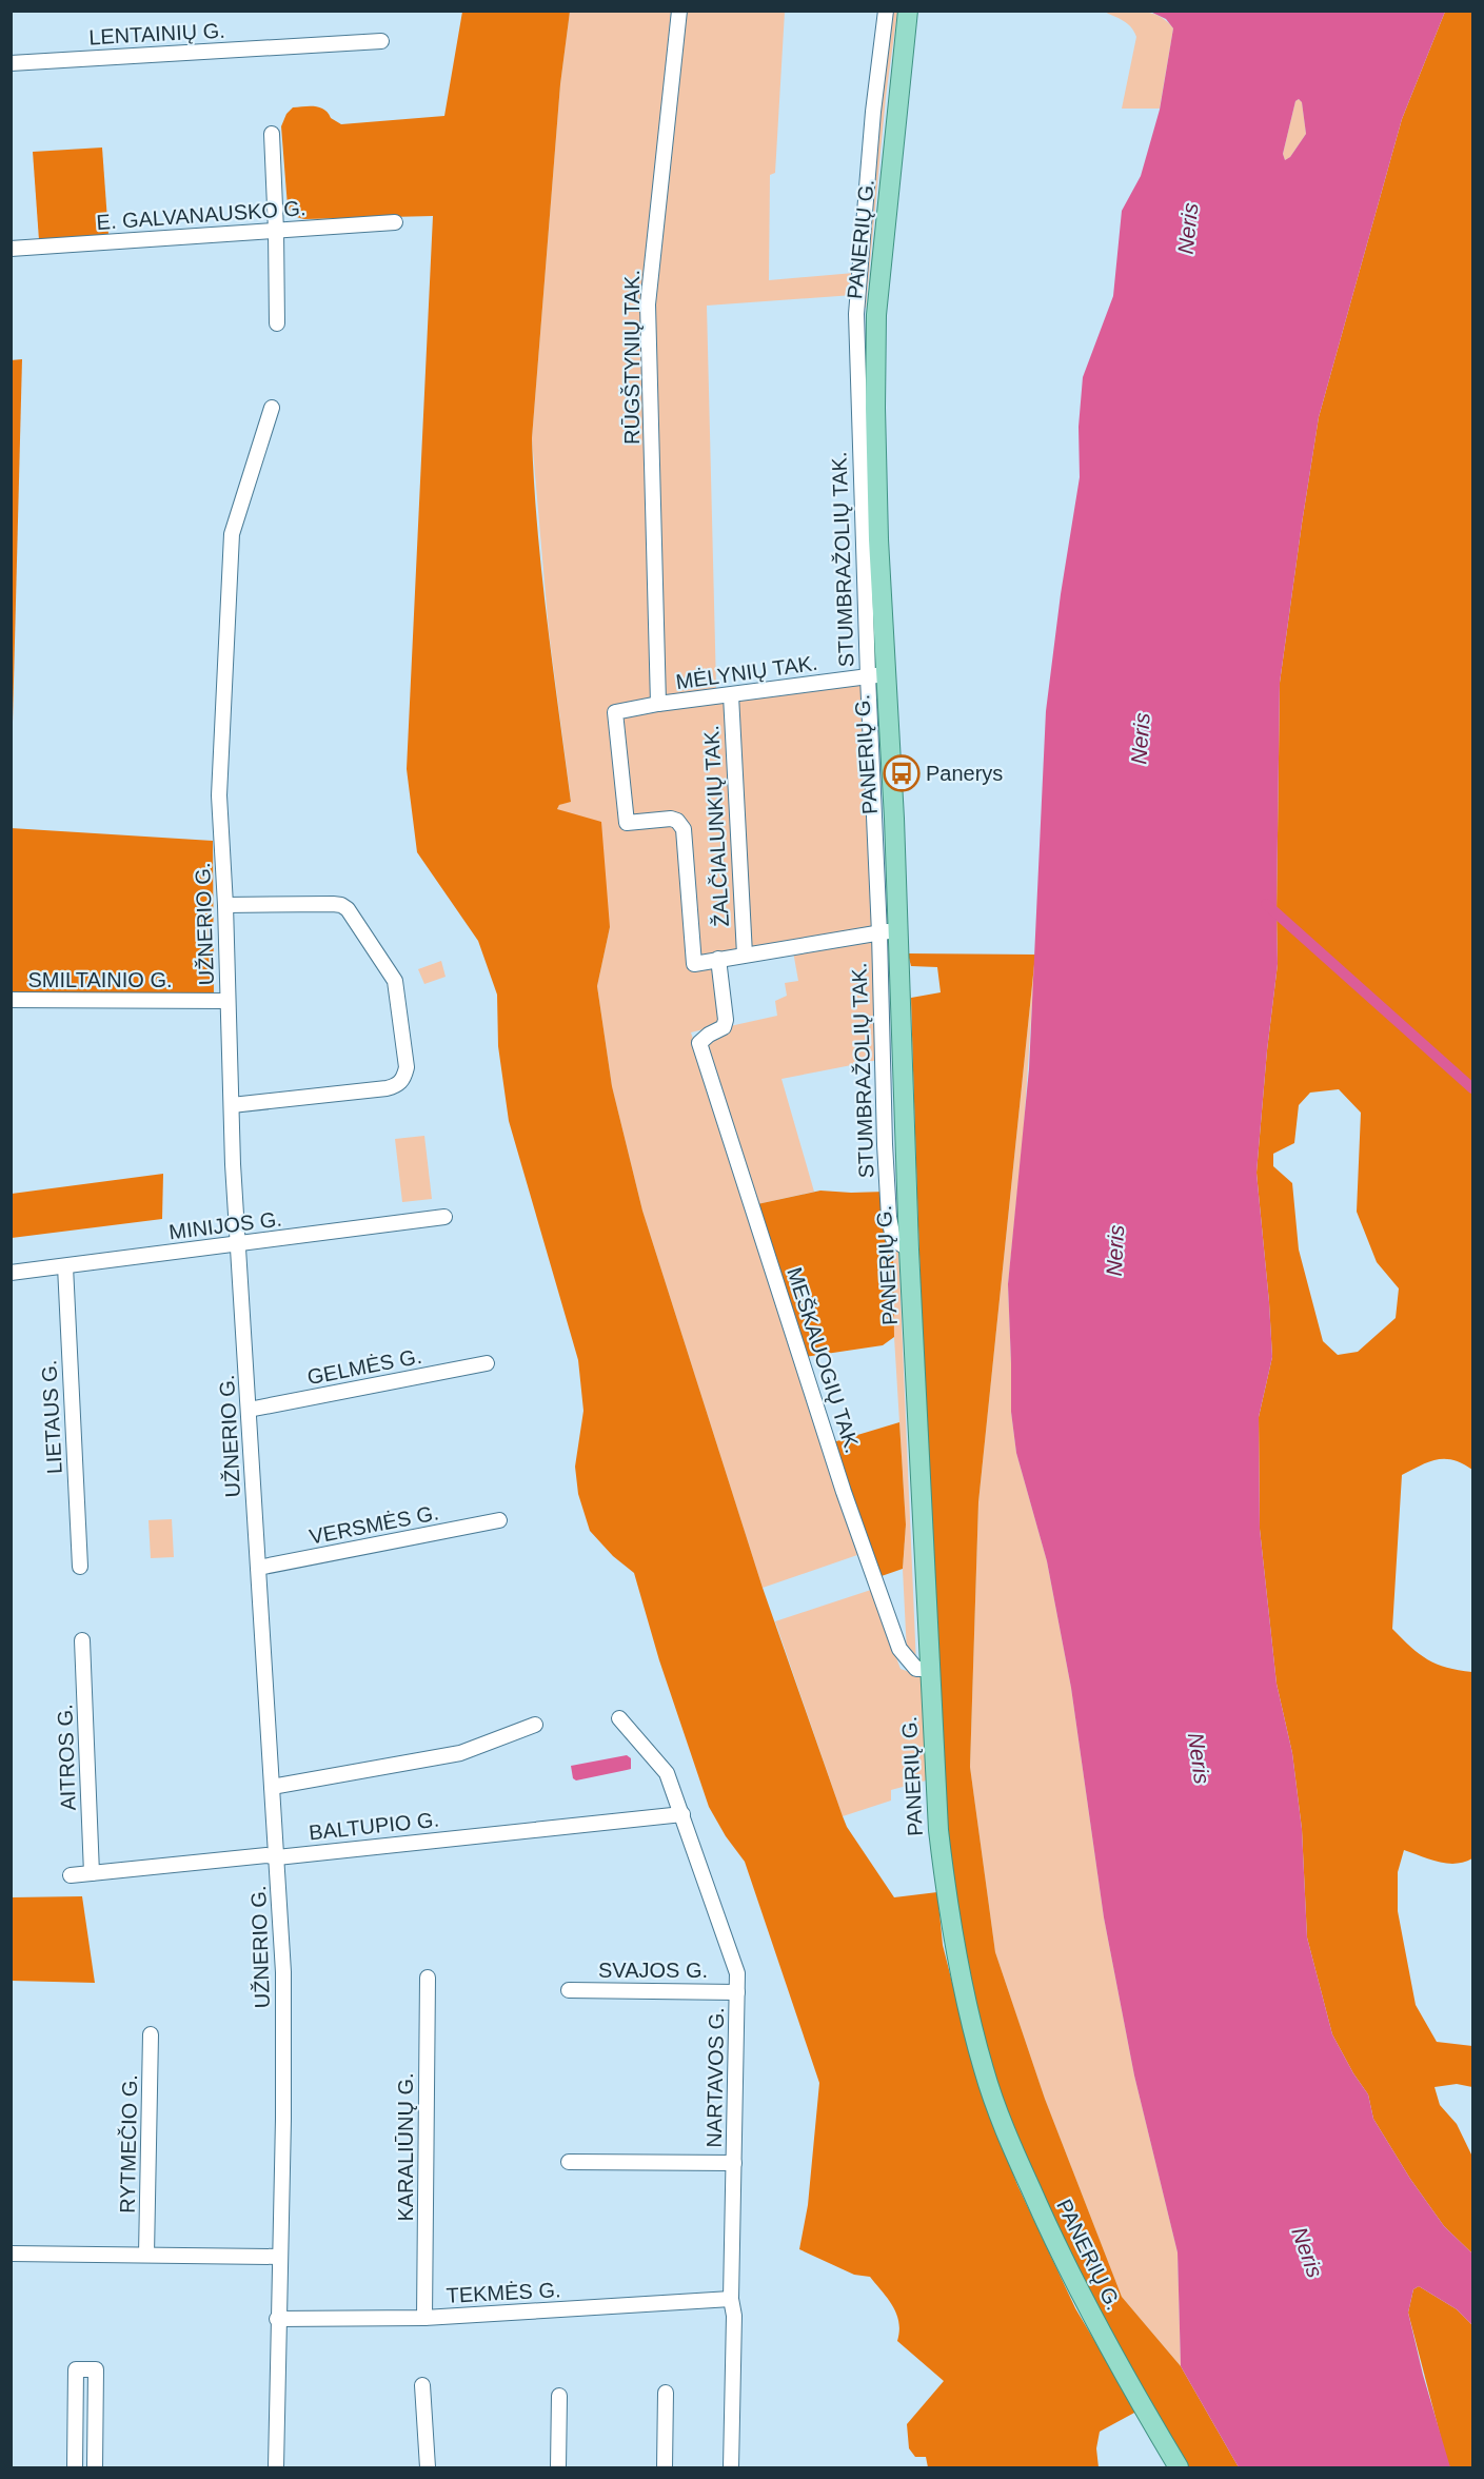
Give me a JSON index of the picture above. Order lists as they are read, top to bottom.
{
  "streets": {
    "main road": ["PANERIŲ G."],
    "street": [
      "LENTAINIŲ G.",
      "E. GALVANAUSKO G.",
      "RŪGŠTYNIŲ TAK.",
      "STUMBRAŽOLIŲ TAK.",
      "MĖLYNIŲ TAK.",
      "ŽALČIALUNKIŲ TAK.",
      "UŽNERIO G.",
      "SMILTAINIO G.",
      "MINIJOS G.",
      "MEŠKAUOGIŲ TAK.",
      "GELMĖS G.",
      "LIETAUS G.",
      "VERSMĖS G.",
      "AITROS G.",
      "BALTUPIO G.",
      "SVAJOS G.",
      "NARTAVOS G.",
      "RYTMEČIO G.",
      "KARALIŪNŲ G.",
      "TEKMĖS G."
    ]
  },
  "crossings": [
    ["PANERIŲ G.", "STUMBRAŽOLIŲ TAK."],
    ["PANERIŲ G.", "MĖLYNIŲ TAK."],
    ["PANERIŲ G.", "MEŠKAUOGIŲ TAK."],
    ["RŪGŠTYNIŲ TAK.", "MĖLYNIŲ TAK."],
    ["STUMBRAŽOLIŲ TAK.", "MĖLYNIŲ TAK."],
    ["MĖLYNIŲ TAK.", "ŽALČIALUNKIŲ TAK."],
    ["MĖLYNIŲ TAK.", "MEŠKAUOGIŲ TAK."],
    ["UŽNERIO G.", "SMILTAINIO G."],
    ["UŽNERIO G.", "MINIJOS G."],
    ["UŽNERIO G.", "GELMĖS G."],
    ["UŽNERIO G.", "VERSMĖS G."],
    ["UŽNERIO G.", "BALTUPIO G."],
    ["UŽNERIO G.", "TEKMĖS G."],
    ["MINIJOS G.", "LIETAUS G."],
    ["AITROS G.", "BALTUPIO G."],
    ["BALTUPIO G.", "NARTAVOS G."],
    ["SVAJOS G.", "NARTAVOS G."],
    ["NARTAVOS G.", "TEKMĖS G."],
    ["KARALIŪNŲ G.", "TEKMĖS G."]
  ],
  "water": ["Neris"],
  "places": {
    "bus stop": ["Panerys"]
  }
}
